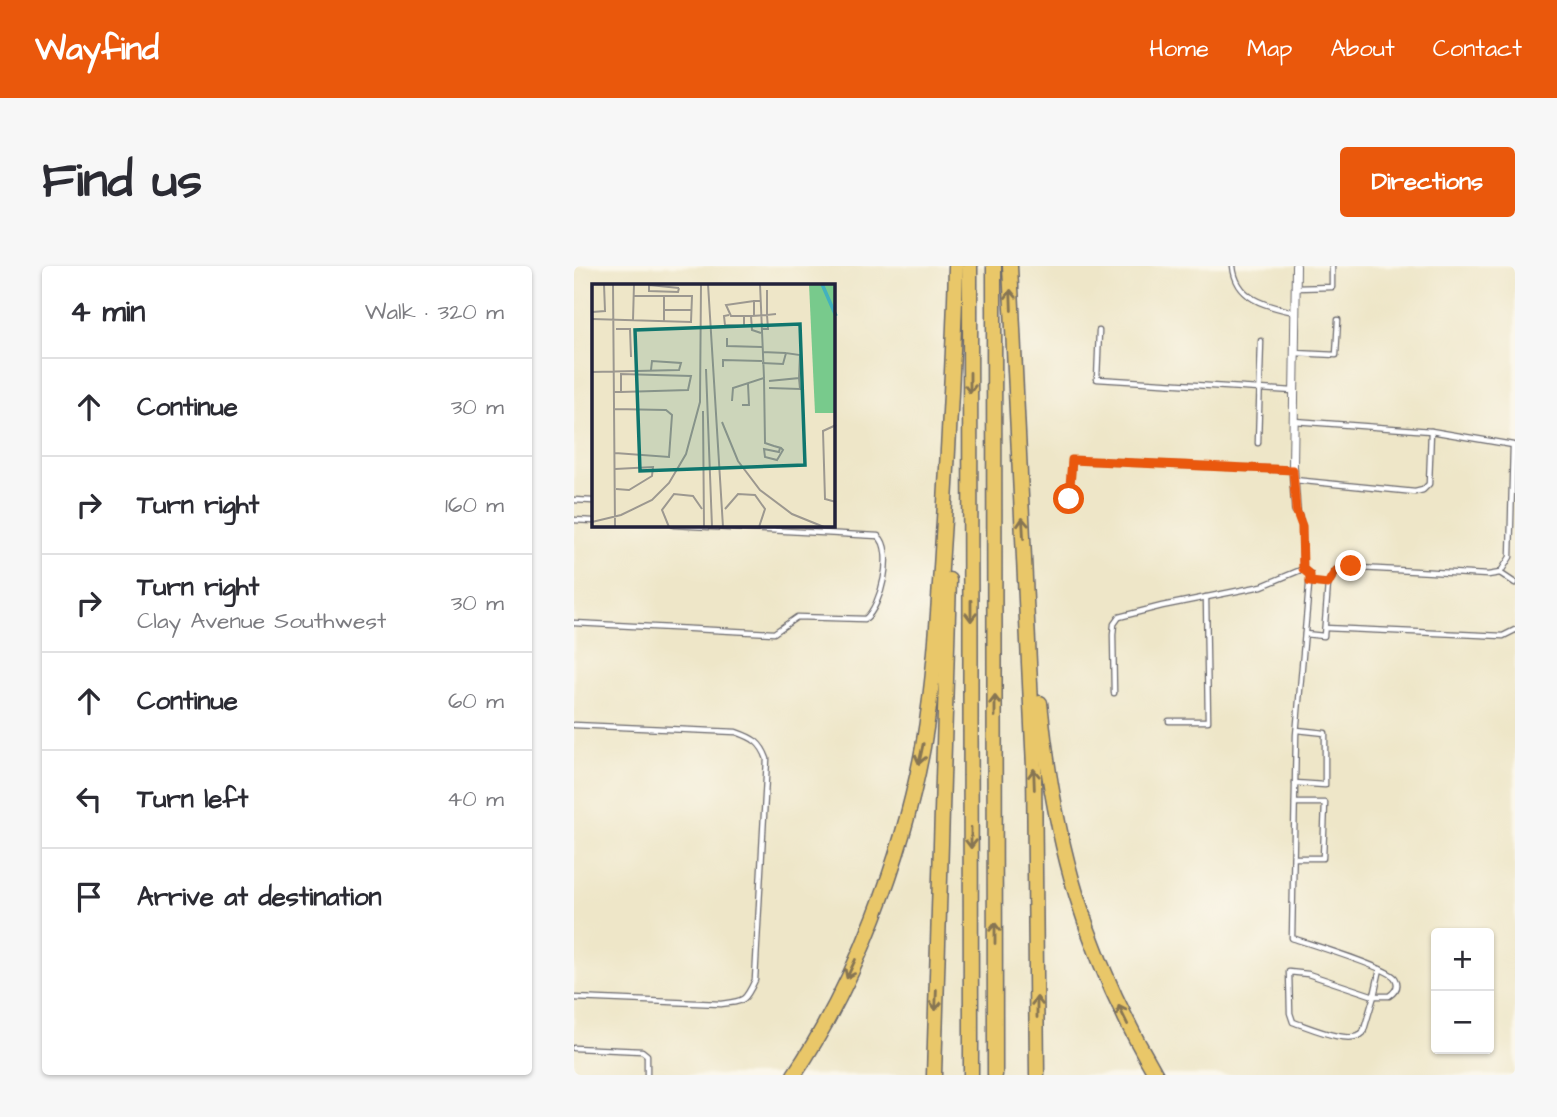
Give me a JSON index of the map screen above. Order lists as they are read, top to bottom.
{
  "page": {
    "header": "Wayfind",
    "nav": [
      "Home",
      "Map",
      "About",
      "Contact"
    ],
    "buttons": "Directions",
    "title": "Find us",
    "heading": ["4 min", "Walk · 320 m"],
    "list": [
      ["Continue", "30 m"],
      ["Turn right", "160 m"],
      ["Turn right", "Clay Avenue Southwest", "30 m"],
      ["Continue", "60 m"],
      ["Turn left", "40 m"],
      "Arrive at destination"
    ],
    "map_buttons": ["+", "−"]
  }
}
